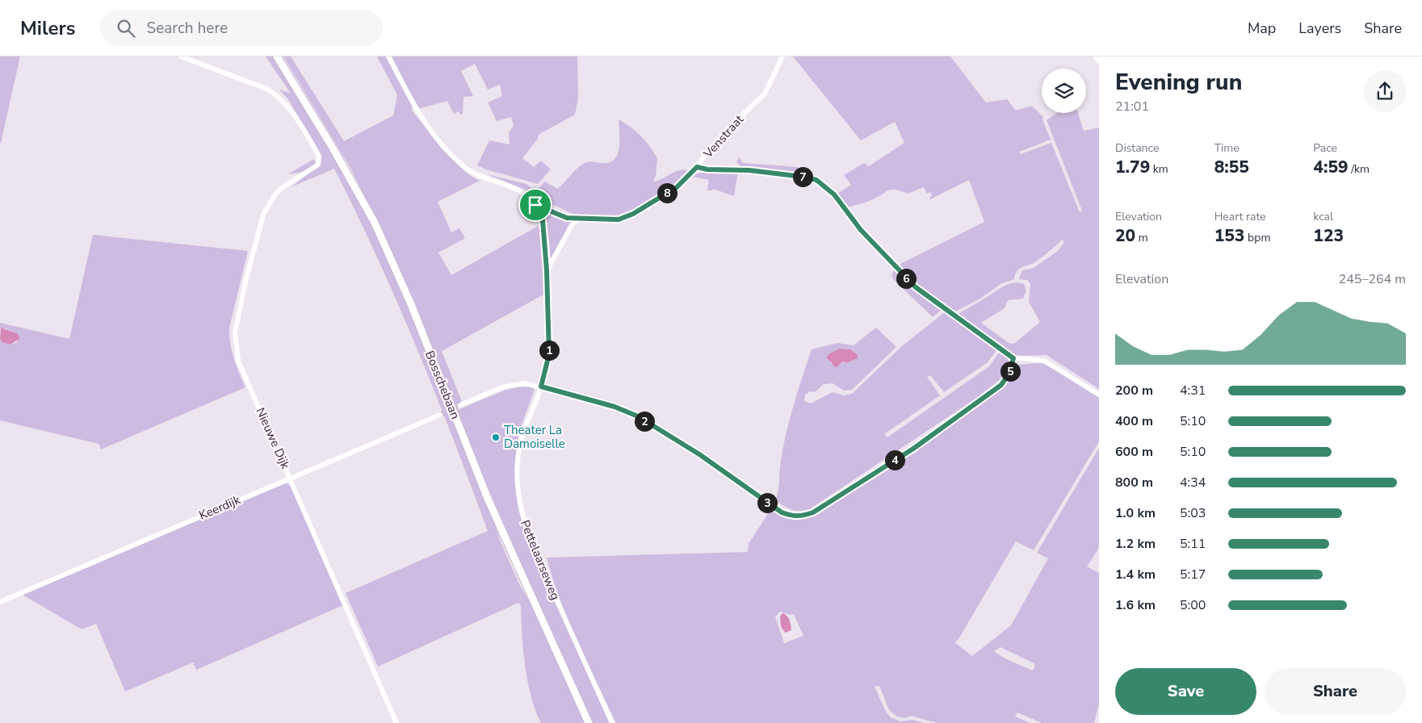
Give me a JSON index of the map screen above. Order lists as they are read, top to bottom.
{
  "streets": {
    "main road": ["Bosschebaan"],
    "street": [
      "Venstraat",
      "Nieuwe Dijk",
      "Keerdijk",
      "Pettelaarseweg"
    ]
  },
  "crossings": [
    ["Venstraat", "Pettelaarseweg"],
    ["Nieuwe Dijk", "Keerdijk"]
  ],
  "places": ["Theater La Damoiselle"],
  "page": {
    "header": "Milers",
    "search": "Search here",
    "nav": ["Map", "Layers", "Share"],
    "heading": ["Evening run", "21:01"],
    "stats": [
      ["Distance", "1.79 km"],
      ["Time", "8:55"],
      ["Pace", "4:59 /km"],
      ["Elevation", "20 m"],
      ["Heart rate", "153 bpm"],
      ["kcal", "123"]
    ],
    "pins": [
      "7",
      "8",
      "6",
      "1",
      "5",
      "2",
      "4",
      "3"
    ],
    "chart": ["Elevation", "245–264 m"],
    "list": [
      {
        "name": "200 m",
        "note": "4:31"
      },
      {
        "name": "400 m",
        "note": "5:10"
      },
      {
        "name": "600 m",
        "note": "5:10"
      },
      {
        "name": "800 m",
        "note": "4:34"
      },
      {
        "name": "1.0 km",
        "note": "5:03"
      },
      {
        "name": "1.2 km",
        "note": "5:11"
      },
      {
        "name": "1.4 km",
        "note": "5:17"
      },
      {
        "name": "1.6 km",
        "note": "5:00"
      }
    ],
    "buttons": ["Save", "Share"]
  }
}
